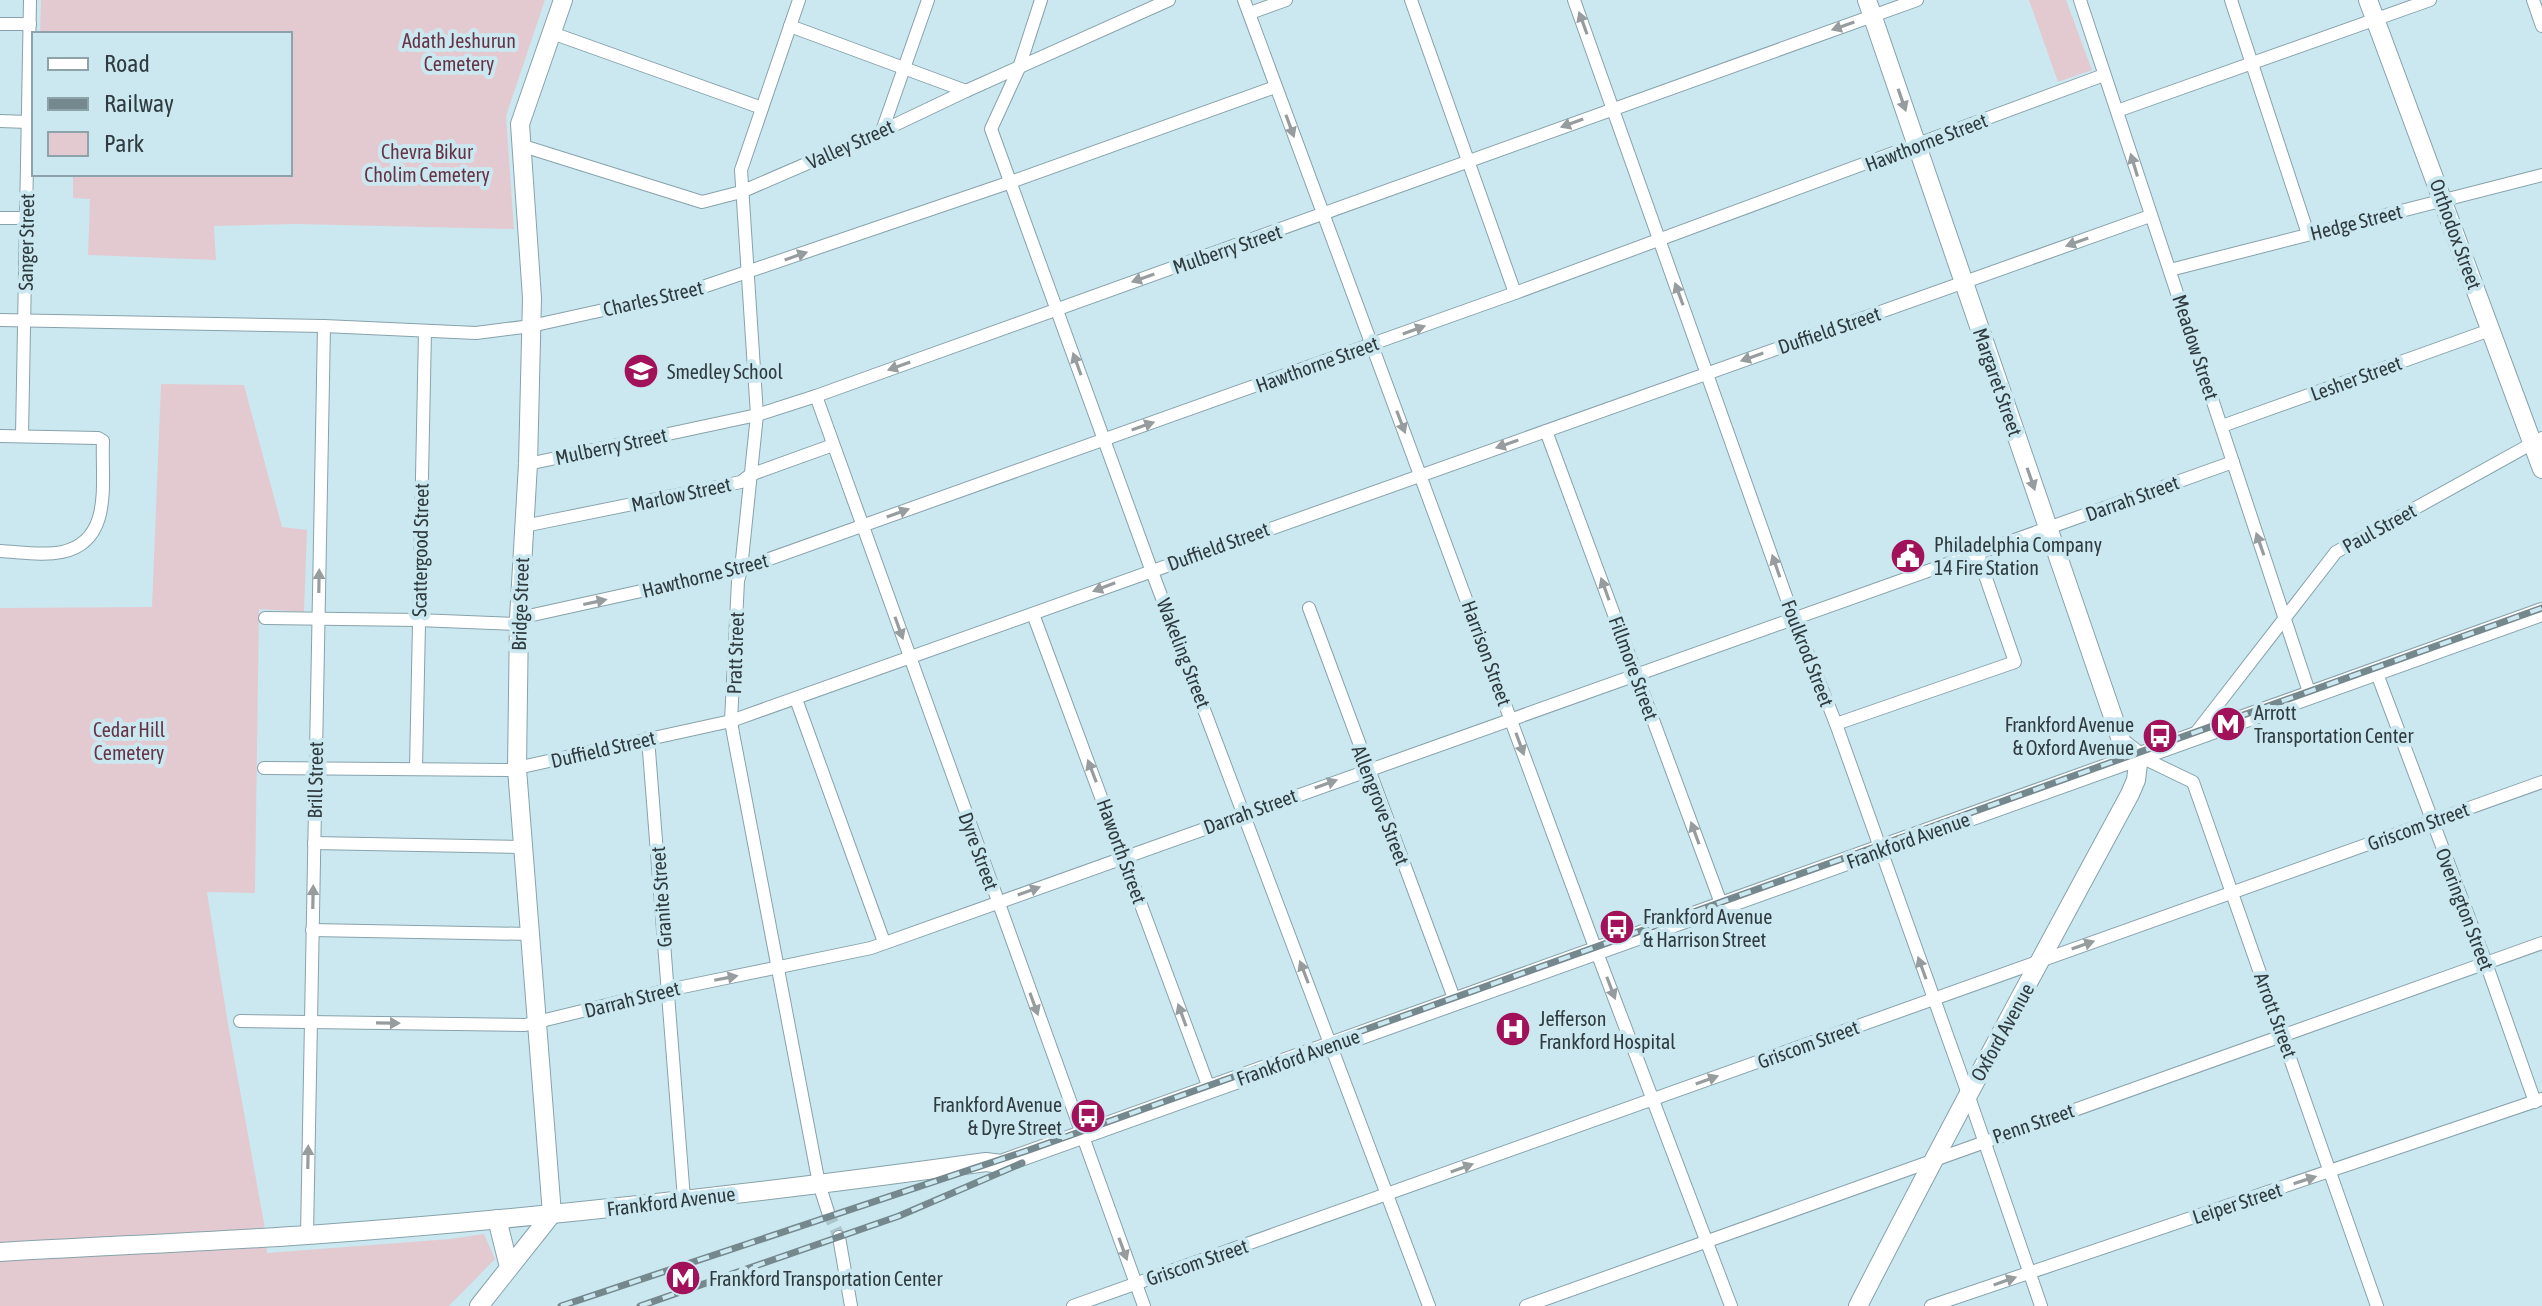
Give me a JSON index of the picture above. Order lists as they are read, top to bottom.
{
  "streets": {
    "main road": [
      "Orthodox Street",
      "Margaret Street",
      "Bridge Street",
      "Frankford Avenue",
      "Oxford Avenue"
    ],
    "street": [
      "Hawthorne Street",
      "Valley Street",
      "Hedge Street",
      "Sanger Street",
      "Mulberry Street",
      "Charles Street",
      "Duffield Street",
      "Meadow Street",
      "Lesher Street",
      "Marlow Street",
      "Darrah Street",
      "Paul Street",
      "Scattergood Street",
      "Pratt Street",
      "Wakeling Street",
      "Harrison Street",
      "Foulkrod Street",
      "Fillmore Street",
      "Brill Street",
      "Allengrove Street",
      "Griscom Street",
      "Dyre Street",
      "Haworth Street",
      "Granite Street",
      "Overington Street",
      "Arrott Street",
      "Penn Street",
      "Leiper Street"
    ]
  },
  "crossings": [
    ["Hawthorne Street", "Meadow Street"],
    ["Hawthorne Street", "Margaret Street"],
    ["Hawthorne Street", "Scattergood Street"],
    ["Hawthorne Street", "Bridge Street"],
    ["Hawthorne Street", "Pratt Street"],
    ["Hawthorne Street", "Wakeling Street"],
    ["Hawthorne Street", "Harrison Street"],
    ["Hawthorne Street", "Foulkrod Street"],
    ["Hawthorne Street", "Brill Street"],
    ["Hawthorne Street", "Dyre Street"],
    ["Valley Street", "Bridge Street"],
    ["Valley Street", "Pratt Street"],
    ["Valley Street", "Wakeling Street"],
    ["Hedge Street", "Orthodox Street"],
    ["Hedge Street", "Meadow Street"],
    ["Orthodox Street", "Lesher Street"],
    ["Orthodox Street", "Paul Street"],
    ["Sanger Street", "Charles Street"],
    ["Mulberry Street", "Margaret Street"],
    ["Mulberry Street", "Bridge Street"],
    ["Mulberry Street", "Pratt Street"],
    ["Mulberry Street", "Wakeling Street"],
    ["Mulberry Street", "Harrison Street"],
    ["Mulberry Street", "Foulkrod Street"],
    ["Mulberry Street", "Dyre Street"],
    ["Charles Street", "Scattergood Street"],
    ["Charles Street", "Bridge Street"],
    ["Charles Street", "Pratt Street"],
    ["Charles Street", "Wakeling Street"],
    ["Charles Street", "Harrison Street"],
    ["Charles Street", "Brill Street"],
    ["Duffield Street", "Meadow Street"],
    ["Duffield Street", "Margaret Street"],
    ["Duffield Street", "Scattergood Street"],
    ["Duffield Street", "Bridge Street"],
    ["Duffield Street", "Pratt Street"],
    ["Duffield Street", "Wakeling Street"],
    ["Duffield Street", "Harrison Street"],
    ["Duffield Street", "Foulkrod Street"],
    ["Duffield Street", "Fillmore Street"],
    ["Duffield Street", "Brill Street"],
    ["Duffield Street", "Dyre Street"],
    ["Duffield Street", "Haworth Street"],
    ["Duffield Street", "Granite Street"],
    ["Meadow Street", "Lesher Street"],
    ["Meadow Street", "Darrah Street"],
    ["Meadow Street", "Paul Street"],
    ["Meadow Street", "Frankford Avenue"],
    ["Margaret Street", "Darrah Street"],
    ["Margaret Street", "Frankford Avenue"],
    ["Margaret Street", "Arrott Street"],
    ["Margaret Street", "Oxford Avenue"],
    ["Marlow Street", "Bridge Street"],
    ["Marlow Street", "Pratt Street"],
    ["Marlow Street", "Dyre Street"],
    ["Darrah Street", "Bridge Street"],
    ["Darrah Street", "Pratt Street"],
    ["Darrah Street", "Wakeling Street"],
    ["Darrah Street", "Harrison Street"],
    ["Darrah Street", "Foulkrod Street"],
    ["Darrah Street", "Fillmore Street"],
    ["Darrah Street", "Brill Street"],
    ["Darrah Street", "Allengrove Street"],
    ["Darrah Street", "Dyre Street"],
    ["Darrah Street", "Haworth Street"],
    ["Darrah Street", "Granite Street"],
    ["Paul Street", "Frankford Avenue"],
    ["Bridge Street", "Frankford Avenue"],
    ["Pratt Street", "Frankford Avenue"],
    ["Wakeling Street", "Griscom Street"],
    ["Wakeling Street", "Frankford Avenue"],
    ["Harrison Street", "Griscom Street"],
    ["Harrison Street", "Frankford Avenue"],
    ["Harrison Street", "Penn Street"],
    ["Foulkrod Street", "Griscom Street"],
    ["Foulkrod Street", "Frankford Avenue"],
    ["Foulkrod Street", "Oxford Avenue"],
    ["Foulkrod Street", "Penn Street"],
    ["Foulkrod Street", "Leiper Street"],
    ["Fillmore Street", "Frankford Avenue"],
    ["Brill Street", "Frankford Avenue"],
    ["Allengrove Street", "Frankford Avenue"],
    ["Griscom Street", "Dyre Street"],
    ["Griscom Street", "Overington Street"],
    ["Griscom Street", "Arrott Street"],
    ["Griscom Street", "Oxford Avenue"],
    ["Frankford Avenue", "Dyre Street"],
    ["Frankford Avenue", "Haworth Street"],
    ["Frankford Avenue", "Granite Street"],
    ["Frankford Avenue", "Overington Street"],
    ["Frankford Avenue", "Arrott Street"],
    ["Frankford Avenue", "Oxford Avenue"],
    ["Overington Street", "Penn Street"],
    ["Overington Street", "Leiper Street"],
    ["Arrott Street", "Oxford Avenue"],
    ["Arrott Street", "Penn Street"],
    ["Arrott Street", "Leiper Street"],
    ["Oxford Avenue", "Penn Street"]
  ],
  "one_way": [
    "Hawthorne Street",
    "Mulberry Street",
    "Duffield Street",
    "Meadow Street",
    "Margaret Street",
    "Harrison Street",
    "Foulkrod Street",
    "Fillmore Street",
    "Brill Street",
    "Griscom Street",
    "Dyre Street",
    "Haworth Street",
    "Leiper Street"
  ],
  "parks": ["Adath Jeshurun Cemetery", "Chevra Bikur Cholim Cemetery", "Cedar Hill Cemetery"],
  "places": {
    "school or university": ["Smedley School"],
    "public building": ["Philadelphia Company 14 Fire Station"],
    "metro station": ["Arrott Transportation Center", "Frankford Transportation Center"],
    "bus stop": ["Frankford Avenue & Oxford Avenue", "Frankford Avenue & Harrison Street", "Frankford Avenue & Dyre Street"],
    "hospital": ["Jefferson Frankford Hospital"]
  },
  "legend": ["Road", "Railway", "Park"]
}
